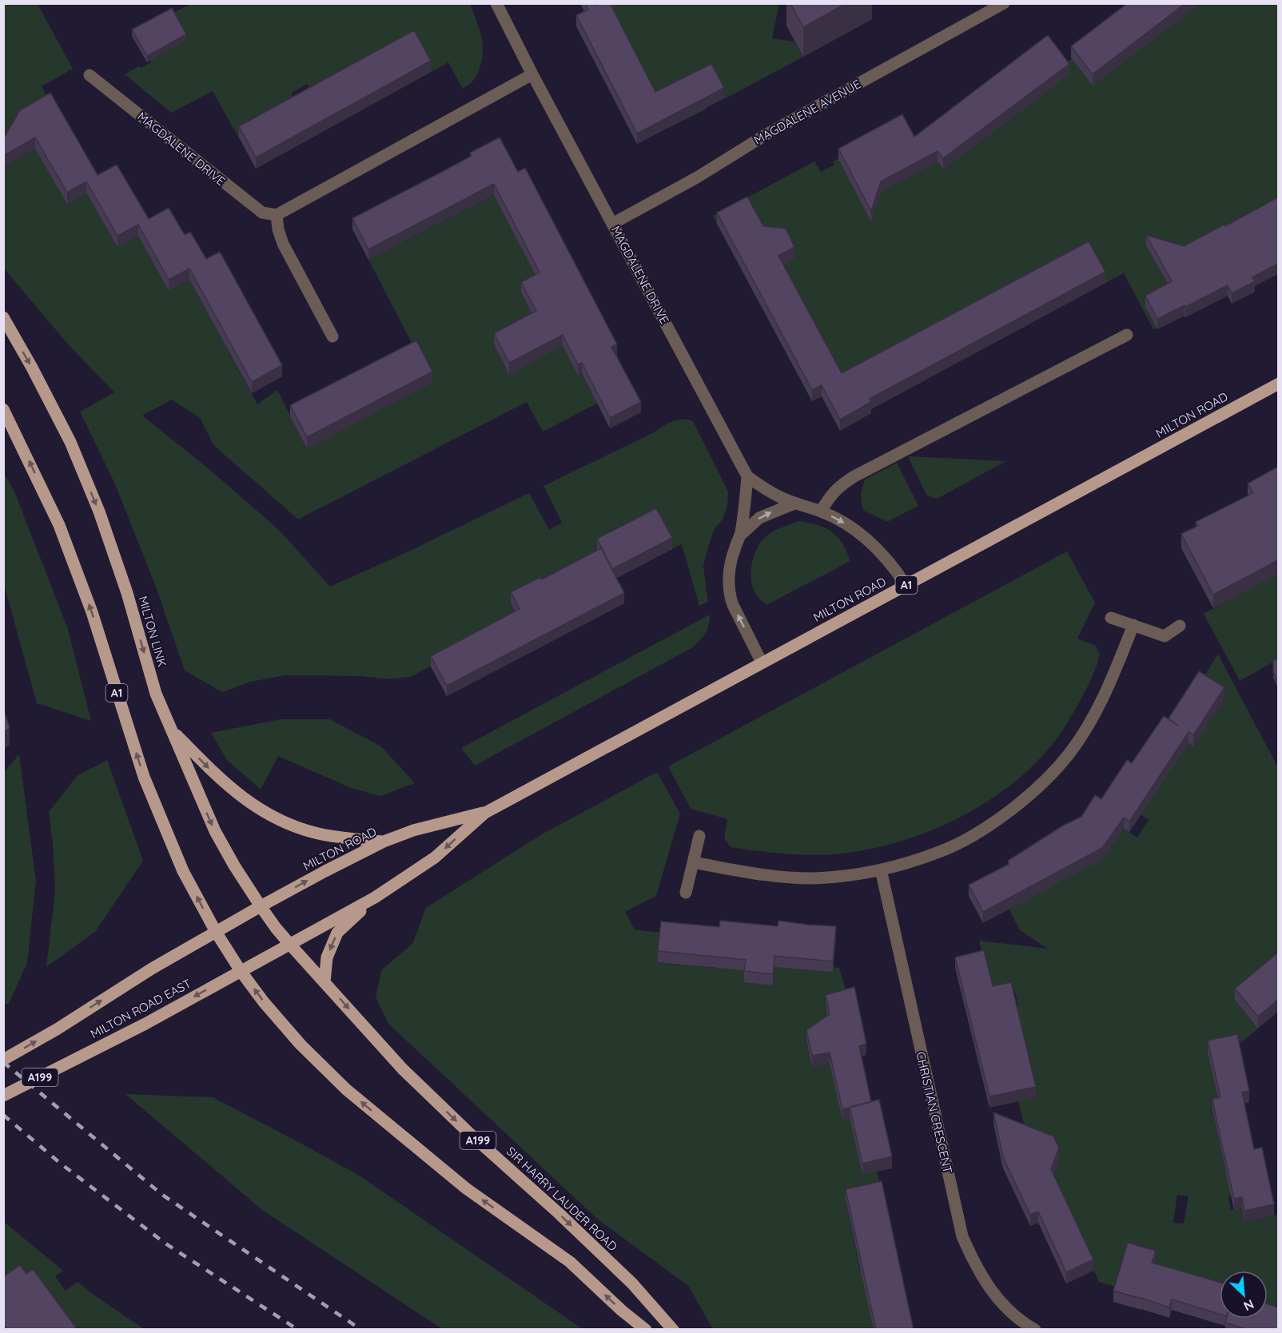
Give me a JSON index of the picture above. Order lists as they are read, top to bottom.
{
  "streets": {
    "main road": [
      "MILTON ROAD",
      "A1",
      "MILTON LINK",
      "MILTON ROAD EAST",
      "A199",
      "SIR HARRY LAUDER ROAD"
    ],
    "street": ["MAGDALENE AVENUE", "MAGDALENE DRIVE", "CHRISTIAN CRESCENT"]
  },
  "crossings": [
    ["MAGDALENE AVENUE", "MAGDALENE DRIVE"],
    ["MAGDALENE DRIVE", "MILTON ROAD"],
    ["MILTON ROAD", "A1"],
    ["MILTON ROAD", "MILTON LINK"],
    ["MILTON ROAD", "MILTON ROAD EAST"],
    ["MILTON ROAD", "SIR HARRY LAUDER ROAD"],
    ["A1", "MILTON LINK"],
    ["A1", "MILTON ROAD EAST"],
    ["MILTON LINK", "MILTON ROAD EAST"],
    ["MILTON LINK", "SIR HARRY LAUDER ROAD"],
    ["MILTON ROAD EAST", "SIR HARRY LAUDER ROAD"]
  ],
  "north": "bottom right"
}
